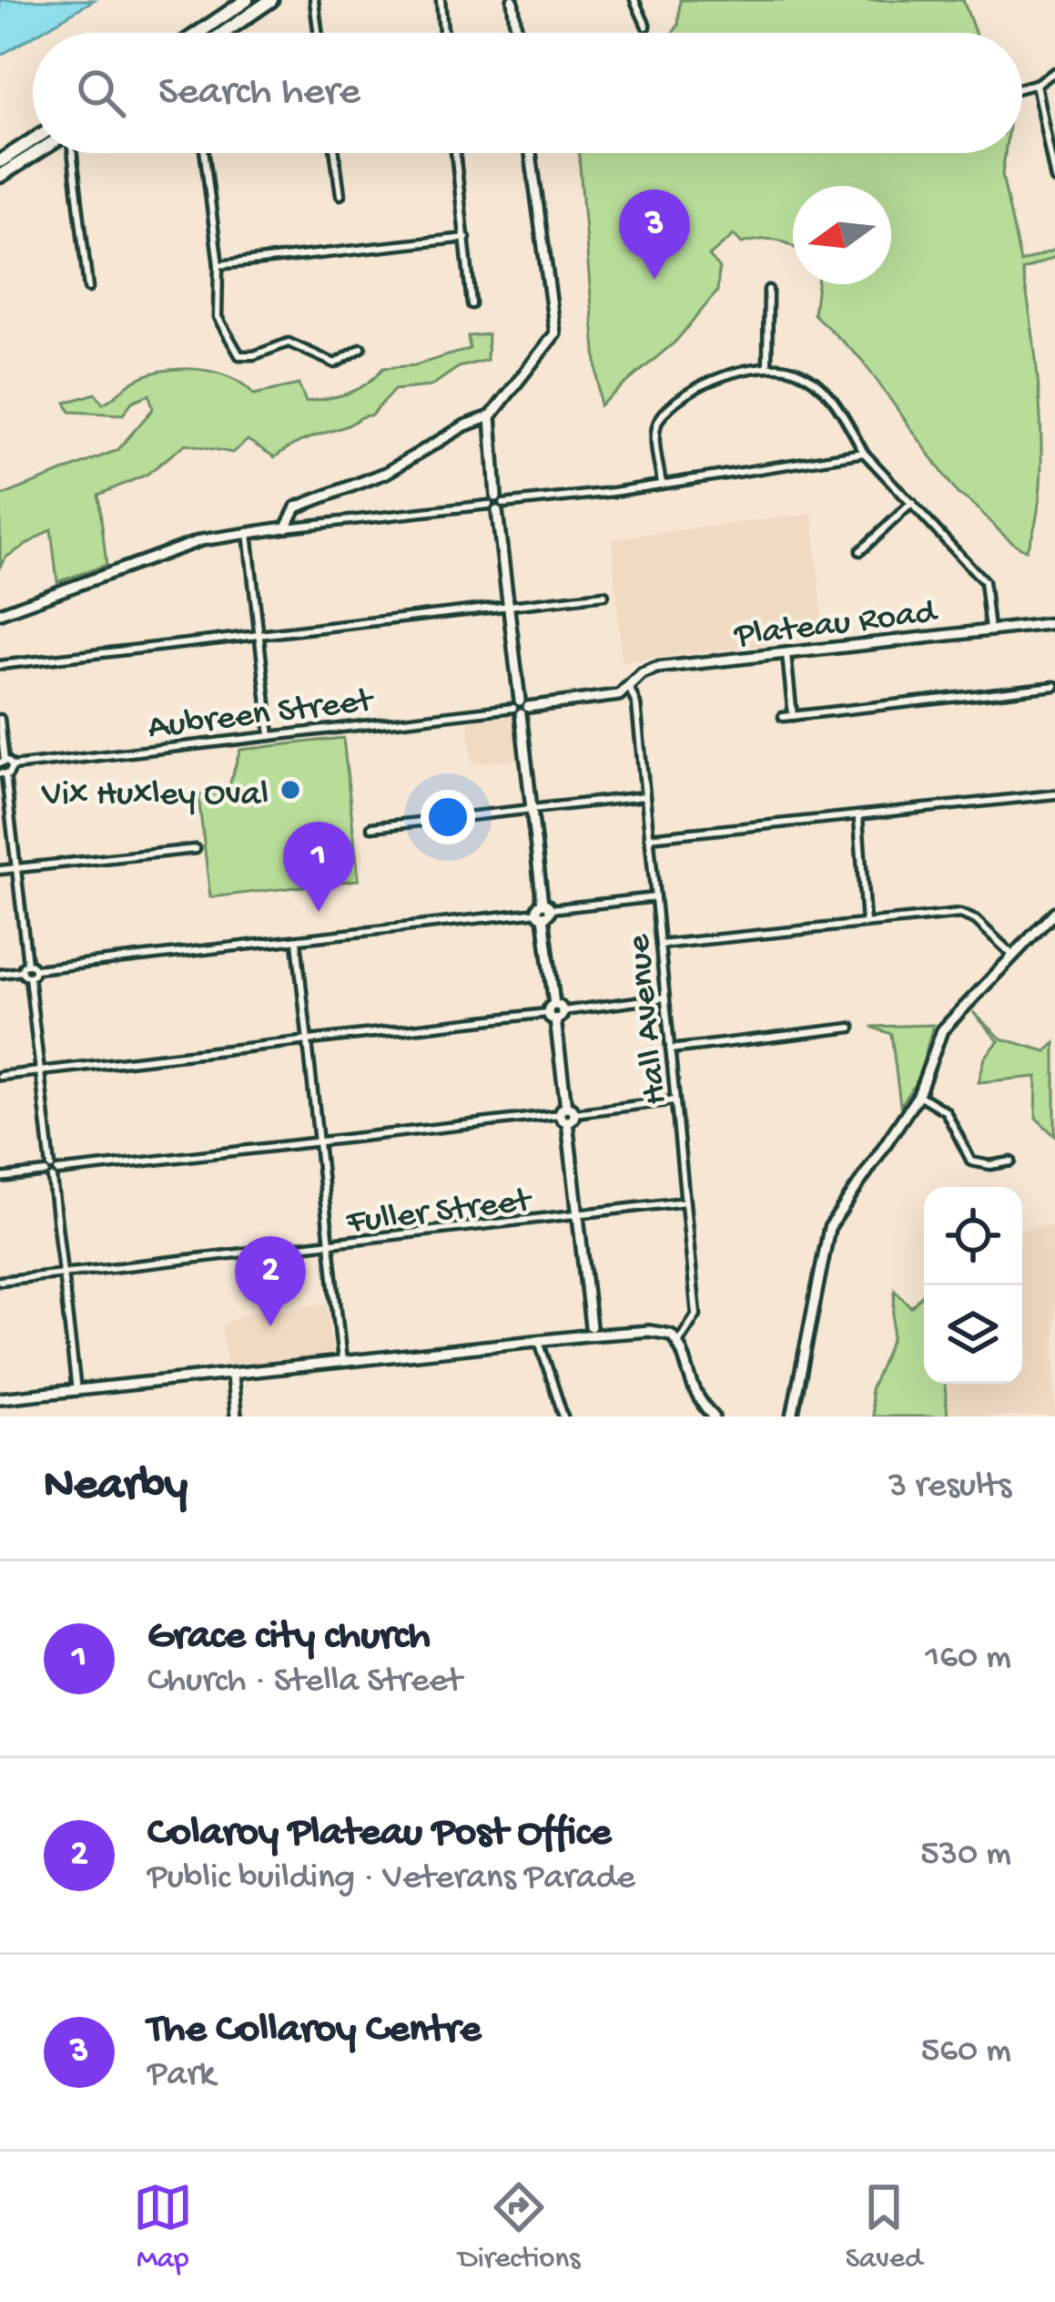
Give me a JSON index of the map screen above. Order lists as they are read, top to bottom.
{
  "streets": {
    "street": [
      "Plateau Road",
      "Aubreen Street",
      "Hall Avenue",
      "Fuller Street"
    ]
  },
  "crossings": [
    ["Plateau Road", "Aubreen Street"],
    ["Plateau Road", "Hall Avenue"],
    ["Aubreen Street", "Hall Avenue"],
    ["Hall Avenue", "Fuller Street"]
  ],
  "places": ["Vix Huxley Oval"],
  "north": "left",
  "page": {
    "search": "Search here",
    "pins": ["3", "1", "2"],
    "heading": ["Nearby", "3 results"],
    "list": [
      {
        "mark": "1",
        "name": "Grace city church",
        "note": "Church · Stella Street",
        "value": "160 m"
      },
      {
        "mark": "2",
        "name": "Colaroy Plateau Post Office",
        "note": "Public building · Veterans Parade",
        "value": "530 m"
      },
      {
        "mark": "3",
        "name": "The Collaroy Centre",
        "note": "Park",
        "value": "560 m"
      }
    ],
    "nav": ["Map", "Directions", "Saved"]
  }
}
